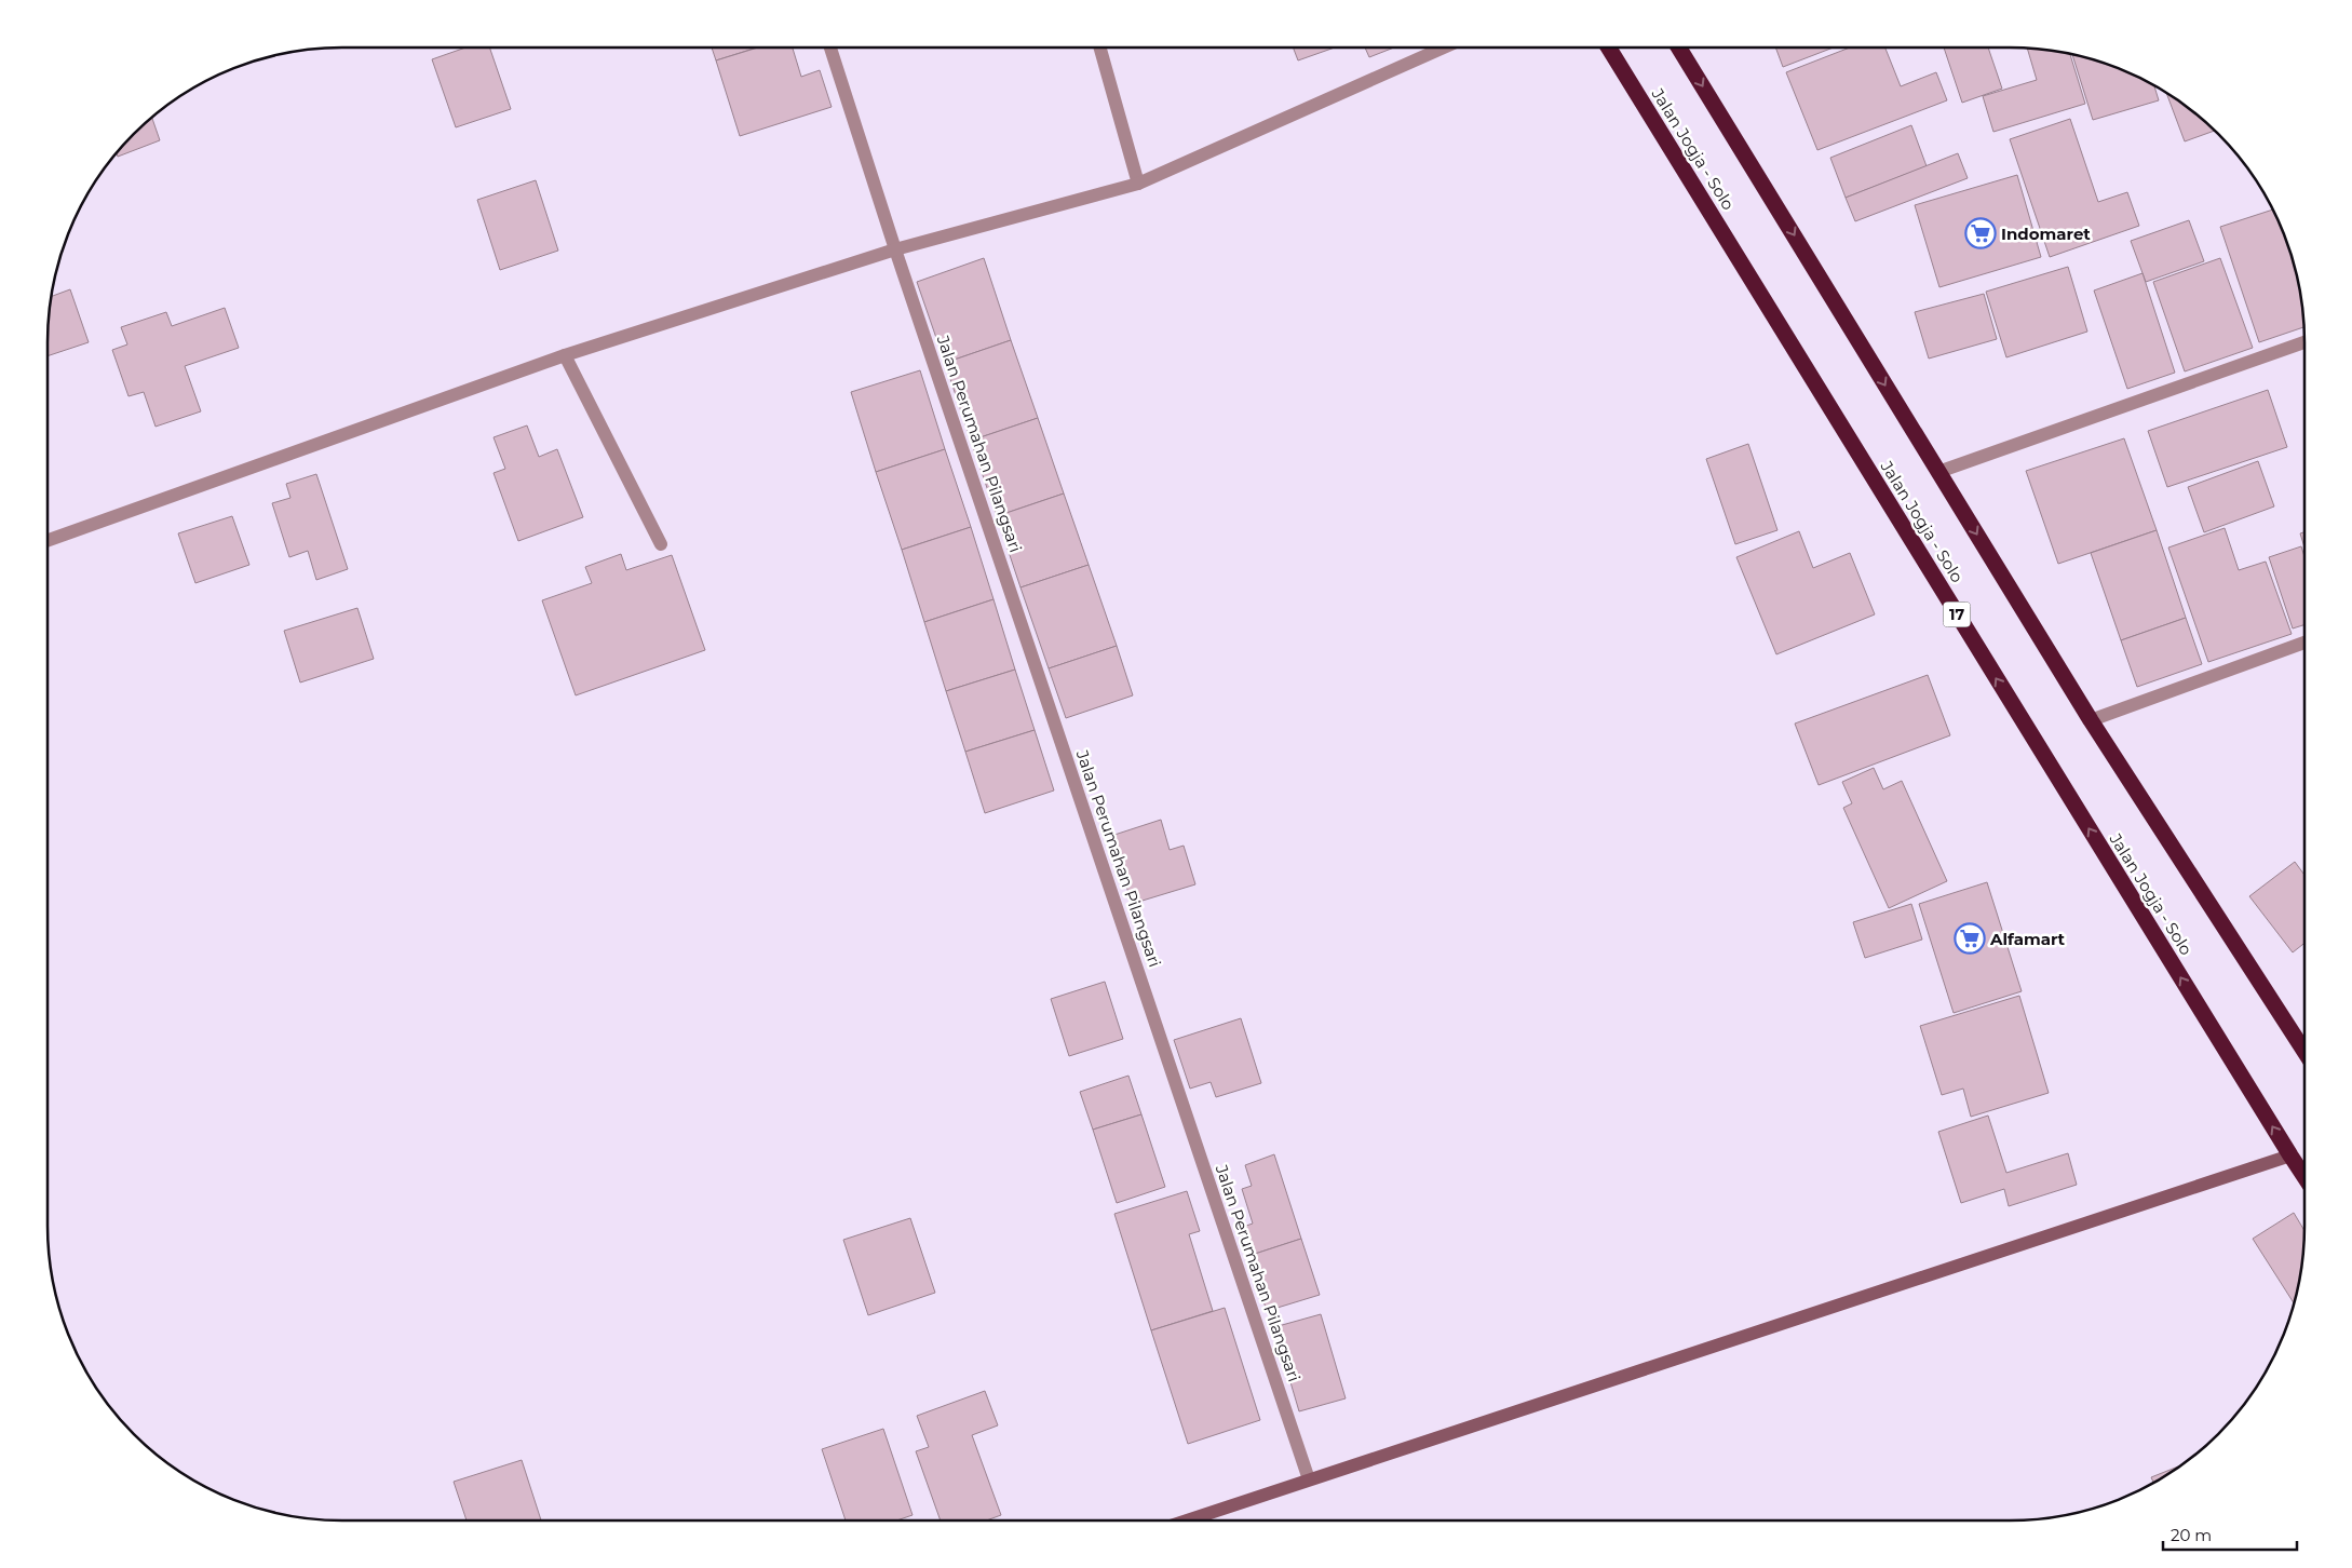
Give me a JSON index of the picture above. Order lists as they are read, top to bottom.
{
  "streets": {
    "highway": ["Jalan Jogja - Solo", "17"],
    "street": ["Jalan Perumahan Pilangsari"]
  },
  "places": {
    "supermarket": ["Indomaret", "Alfamart"]
  },
  "scale_bar": "20 m"
}
